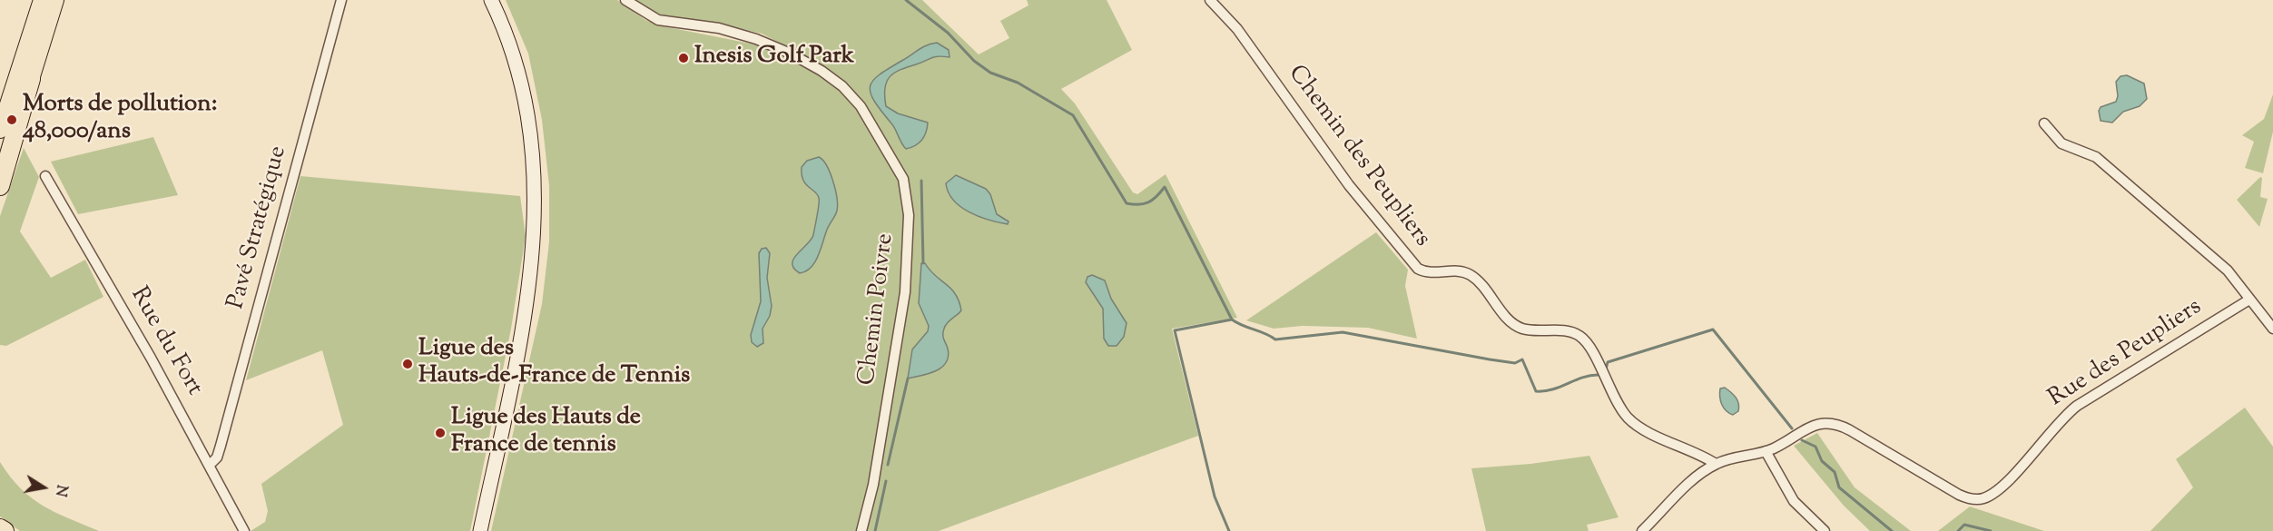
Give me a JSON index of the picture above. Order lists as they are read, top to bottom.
{
  "streets": {
    "street": [
      "Chemin des Peupliers",
      "Pavé Stratégique",
      "Chemin Poivre",
      "Rue du Fort",
      "Rue des Peupliers"
    ]
  },
  "crossings": [
    ["Chemin des Peupliers", "Rue des Peupliers"],
    ["Pavé Stratégique", "Rue du Fort"]
  ],
  "places": [
    "Inesis Golf Park",
    "Morts de pollution: 48,000/ans",
    "Ligue des Hauts-de-France de Tennis",
    "Ligue des Hauts de France de tennis"
  ],
  "north": "right"
}
